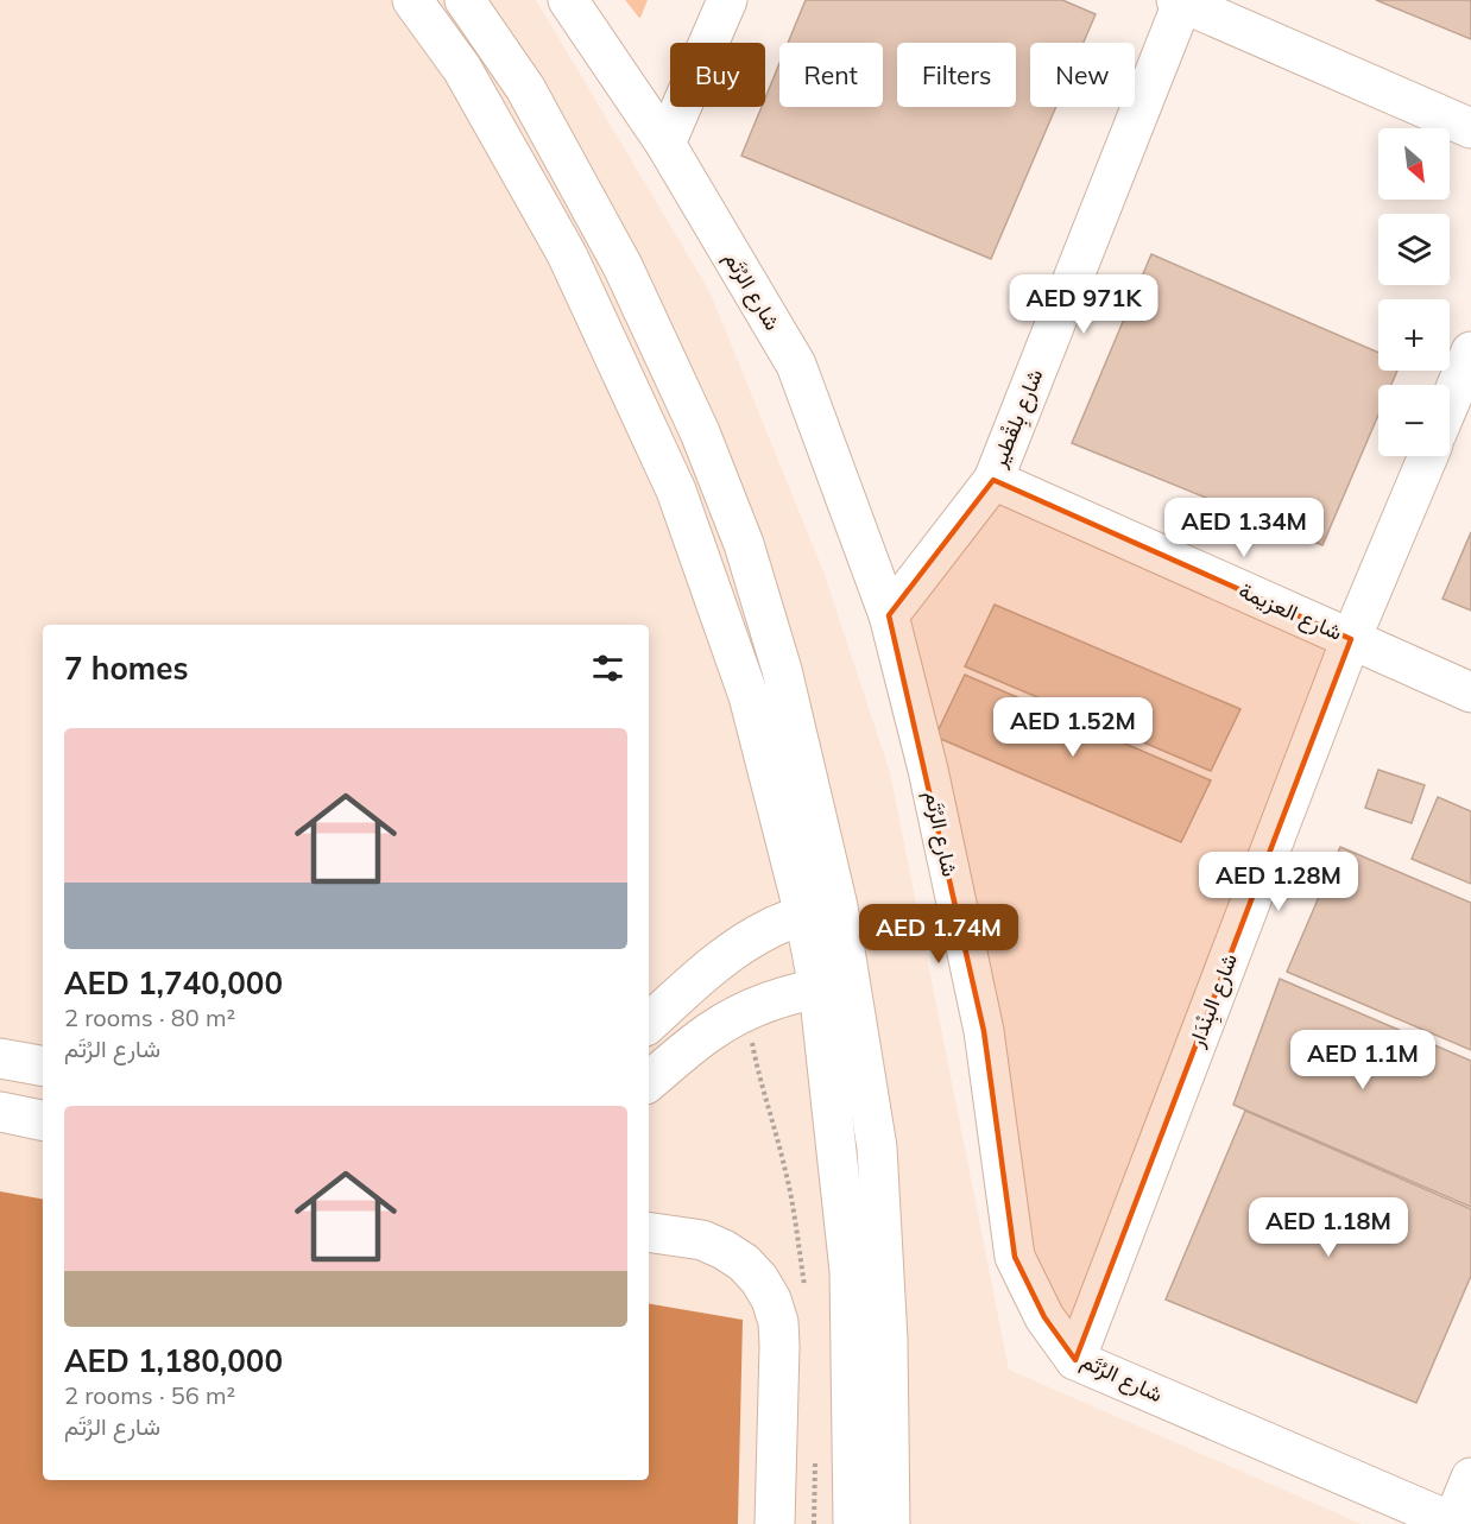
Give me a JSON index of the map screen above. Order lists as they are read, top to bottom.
{
  "streets": {
    "street": [
      "شارع الرُتَم",
      "شارع بِلقْطير",
      "شارع العزيمة",
      "شارع البِنْدَار"
    ]
  },
  "crossings": [
    ["شارع الرُتَم", "شارع بِلقْطير"],
    ["شارع الرُتَم", "شارع البِنْدَار"],
    ["شارع بِلقْطير", "شارع العزيمة"],
    ["شارع العزيمة", "شارع البِنْدَار"]
  ],
  "north": "bottom right",
  "page": {
    "chip": [
      "Buy",
      "Rent",
      "Filters",
      "New"
    ],
    "map_buttons": ["+", "−"],
    "price": [
      "AED 971K",
      "AED 1.34M",
      "AED 1.52M",
      "AED 1.28M",
      "AED 1.74M",
      "AED 1.1M",
      "AED 1.18M"
    ],
    "heading": "7 homes",
    "list": [
      {
        "name": "AED 1,740,000",
        "note": "2 rooms · 80 m² · شارع الرُتَم"
      },
      {
        "name": "AED 1,180,000",
        "note": "2 rooms · 56 m² · شارع الرُتَم"
      }
    ]
  }
}
